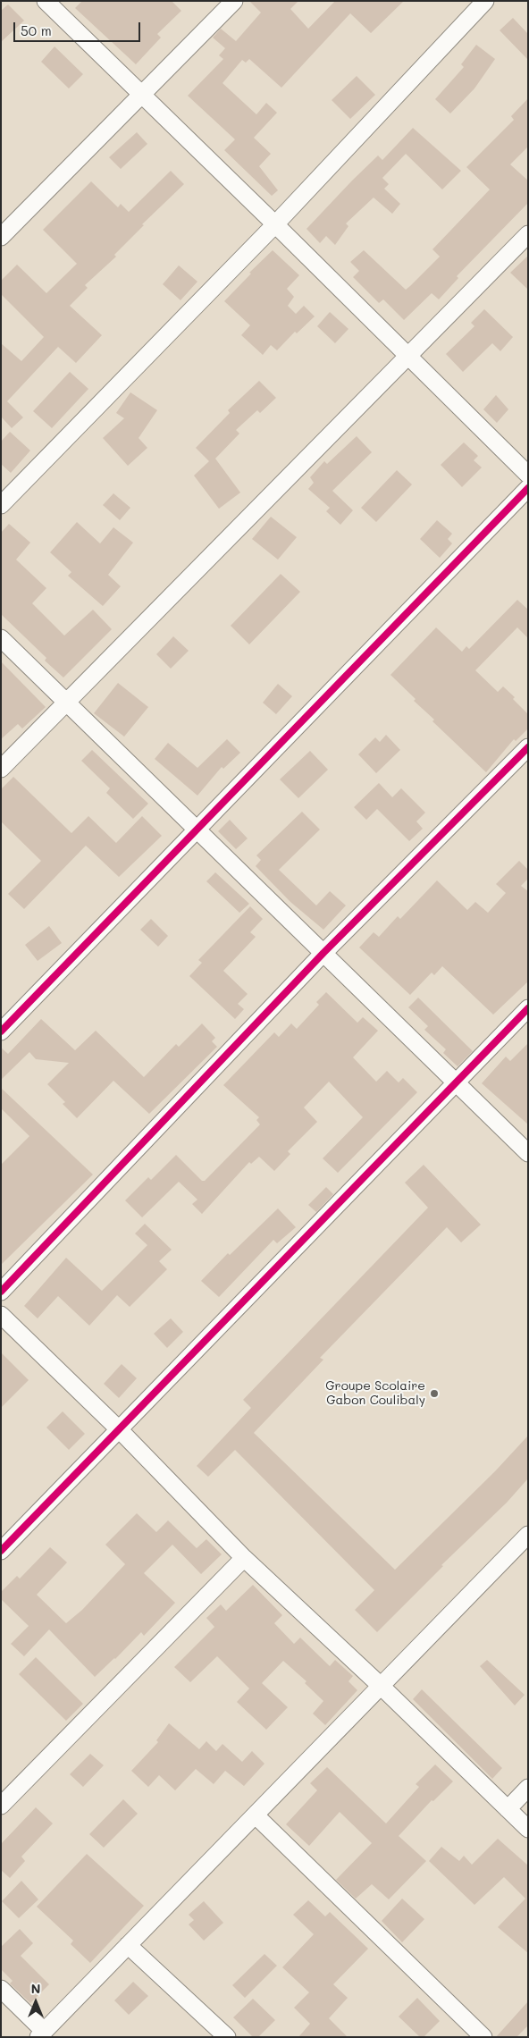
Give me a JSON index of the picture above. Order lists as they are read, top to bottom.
{
  "places": ["Groupe Scolaire Gabon Coulibaly"],
  "scale_bar": "50 m",
  "north": "top"
}
